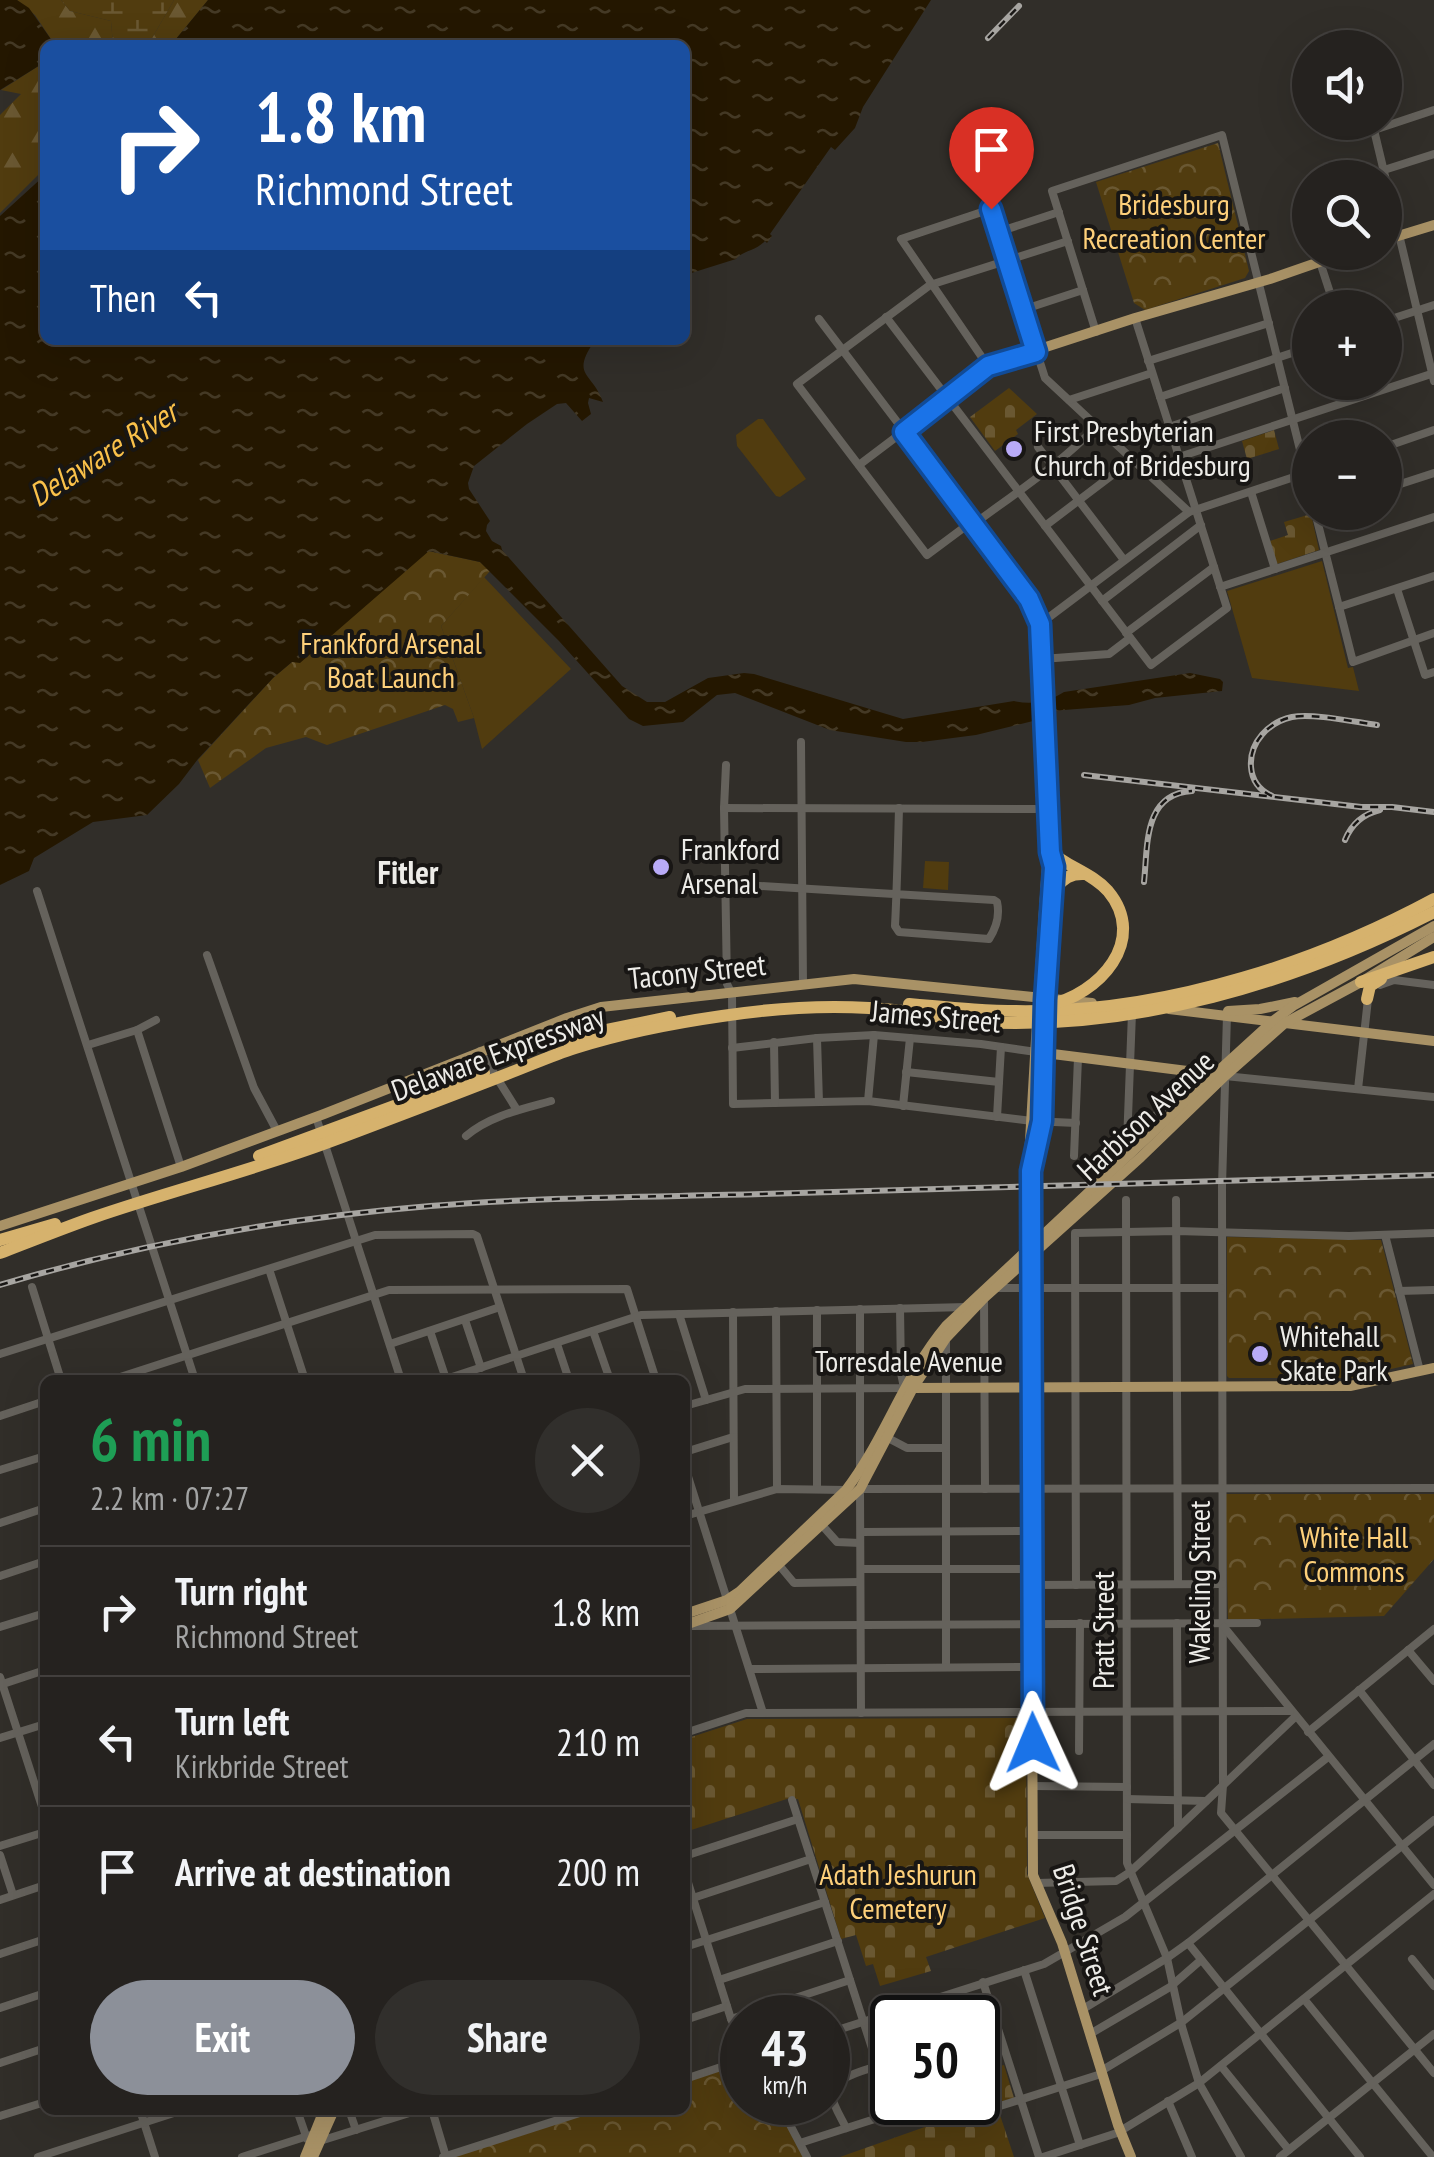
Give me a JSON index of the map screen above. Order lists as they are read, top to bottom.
{
  "streets": {
    "highway": ["Delaware Expressway"],
    "main road": [
      "Tacony Street",
      "James Street",
      "Harbison Avenue",
      "Torresdale Avenue",
      "Bridge Street"
    ],
    "street": ["Wakeling Street", "Pratt Street"]
  },
  "crossings": [
    ["Tacony Street", "Delaware Expressway"],
    ["Tacony Street", "Harbison Avenue"],
    ["Tacony Street", "Wakeling Street"],
    ["Tacony Street", "Bridge Street"],
    ["James Street", "Harbison Avenue"],
    ["James Street", "Wakeling Street"],
    ["James Street", "Bridge Street"],
    ["Harbison Avenue", "Torresdale Avenue"],
    ["Harbison Avenue", "Wakeling Street"],
    ["Harbison Avenue", "Bridge Street"],
    ["Torresdale Avenue", "Wakeling Street"],
    ["Torresdale Avenue", "Pratt Street"],
    ["Torresdale Avenue", "Bridge Street"]
  ],
  "districts": ["Fitler"],
  "water": ["Delaware River"],
  "parks": [
    "Bridesburg Recreation Center",
    "Frankford Arsenal Boat Launch",
    "White Hall Commons",
    "Adath Jeshurun Cemetery"
  ],
  "places": ["First Presbyterian Church of Bridesburg", "Frankford Arsenal", "Whitehall Skate Park"],
  "page": {
    "map_buttons": ["+", "−"],
    "turn": ["1.8 km", "Richmond Street"],
    "then": "Then",
    "heading": ["6 min", "2.2 km · 07:27"],
    "list": [
      {
        "name": "Turn right",
        "note": "Richmond Street",
        "value": "1.8 km"
      },
      {
        "name": "Turn left",
        "note": "Kirkbride Street",
        "value": "210 m"
      },
      {
        "name": "Arrive at destination",
        "value": "200 m"
      }
    ],
    "buttons": ["Exit", "Share"],
    "speed": "43 km/h",
    "limit": "50"
  }
}
